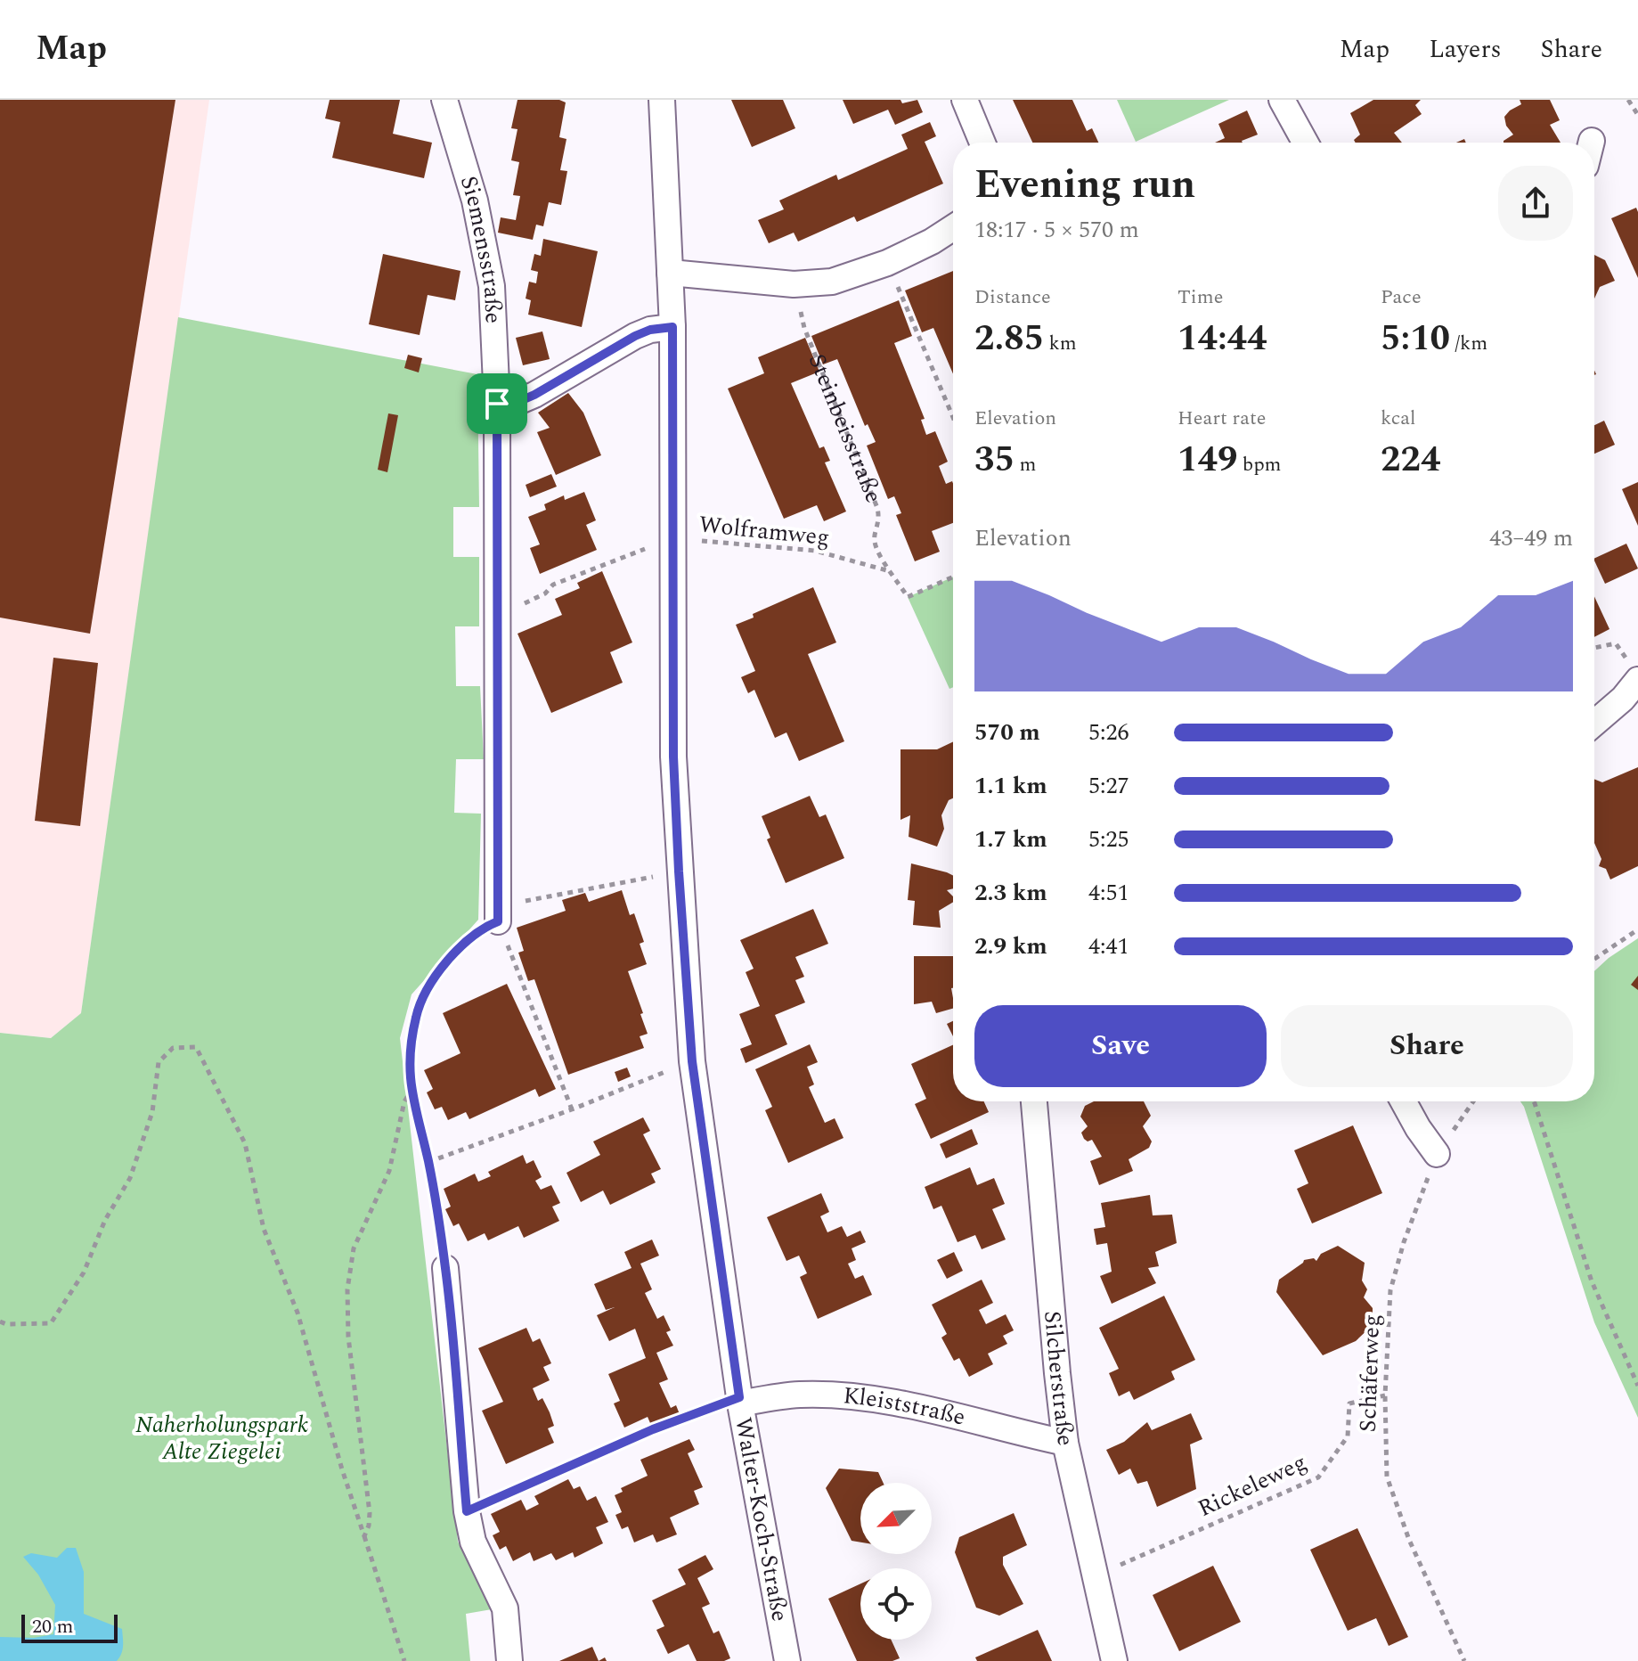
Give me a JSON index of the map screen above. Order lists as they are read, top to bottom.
{
  "streets": {
    "street": [
      "Siemensstraße",
      "Silcherstraße",
      "Kleiststraße",
      "Walter-Koch-Straße"
    ],
    "path": [
      "Steinbeisstraße",
      "Wolframweg",
      "Schäferweg",
      "Rickeleweg"
    ]
  },
  "crossings": [
    ["Steinbeisstraße", "Wolframweg"],
    ["Wolframweg", "Walter-Koch-Straße"],
    ["Schäferweg", "Rickeleweg"],
    ["Silcherstraße", "Kleiststraße"],
    ["Silcherstraße", "Rickeleweg"],
    ["Kleiststraße", "Walter-Koch-Straße"]
  ],
  "parks": ["Naherholungspark Alte Ziegelei"],
  "scale_bar": "20 m",
  "north": "bottom left",
  "page": {
    "header": "Map",
    "nav": ["Map", "Layers", "Share"],
    "heading": ["Evening run", "18:17 · 5 × 570 m"],
    "stats": [
      ["Distance", "2.85 km"],
      ["Time", "14:44"],
      ["Pace", "5:10 /km"],
      ["Elevation", "35 m"],
      ["Heart rate", "149 bpm"],
      ["kcal", "224"]
    ],
    "chart": ["Elevation", "43–49 m"],
    "list": [
      {
        "name": "570 m",
        "note": "5:26"
      },
      {
        "name": "1.1 km",
        "note": "5:27"
      },
      {
        "name": "1.7 km",
        "note": "5:25"
      },
      {
        "name": "2.3 km",
        "note": "4:51"
      },
      {
        "name": "2.9 km",
        "note": "4:41"
      }
    ],
    "buttons": ["Save", "Share"],
    "scale": "20 m"
  }
}
